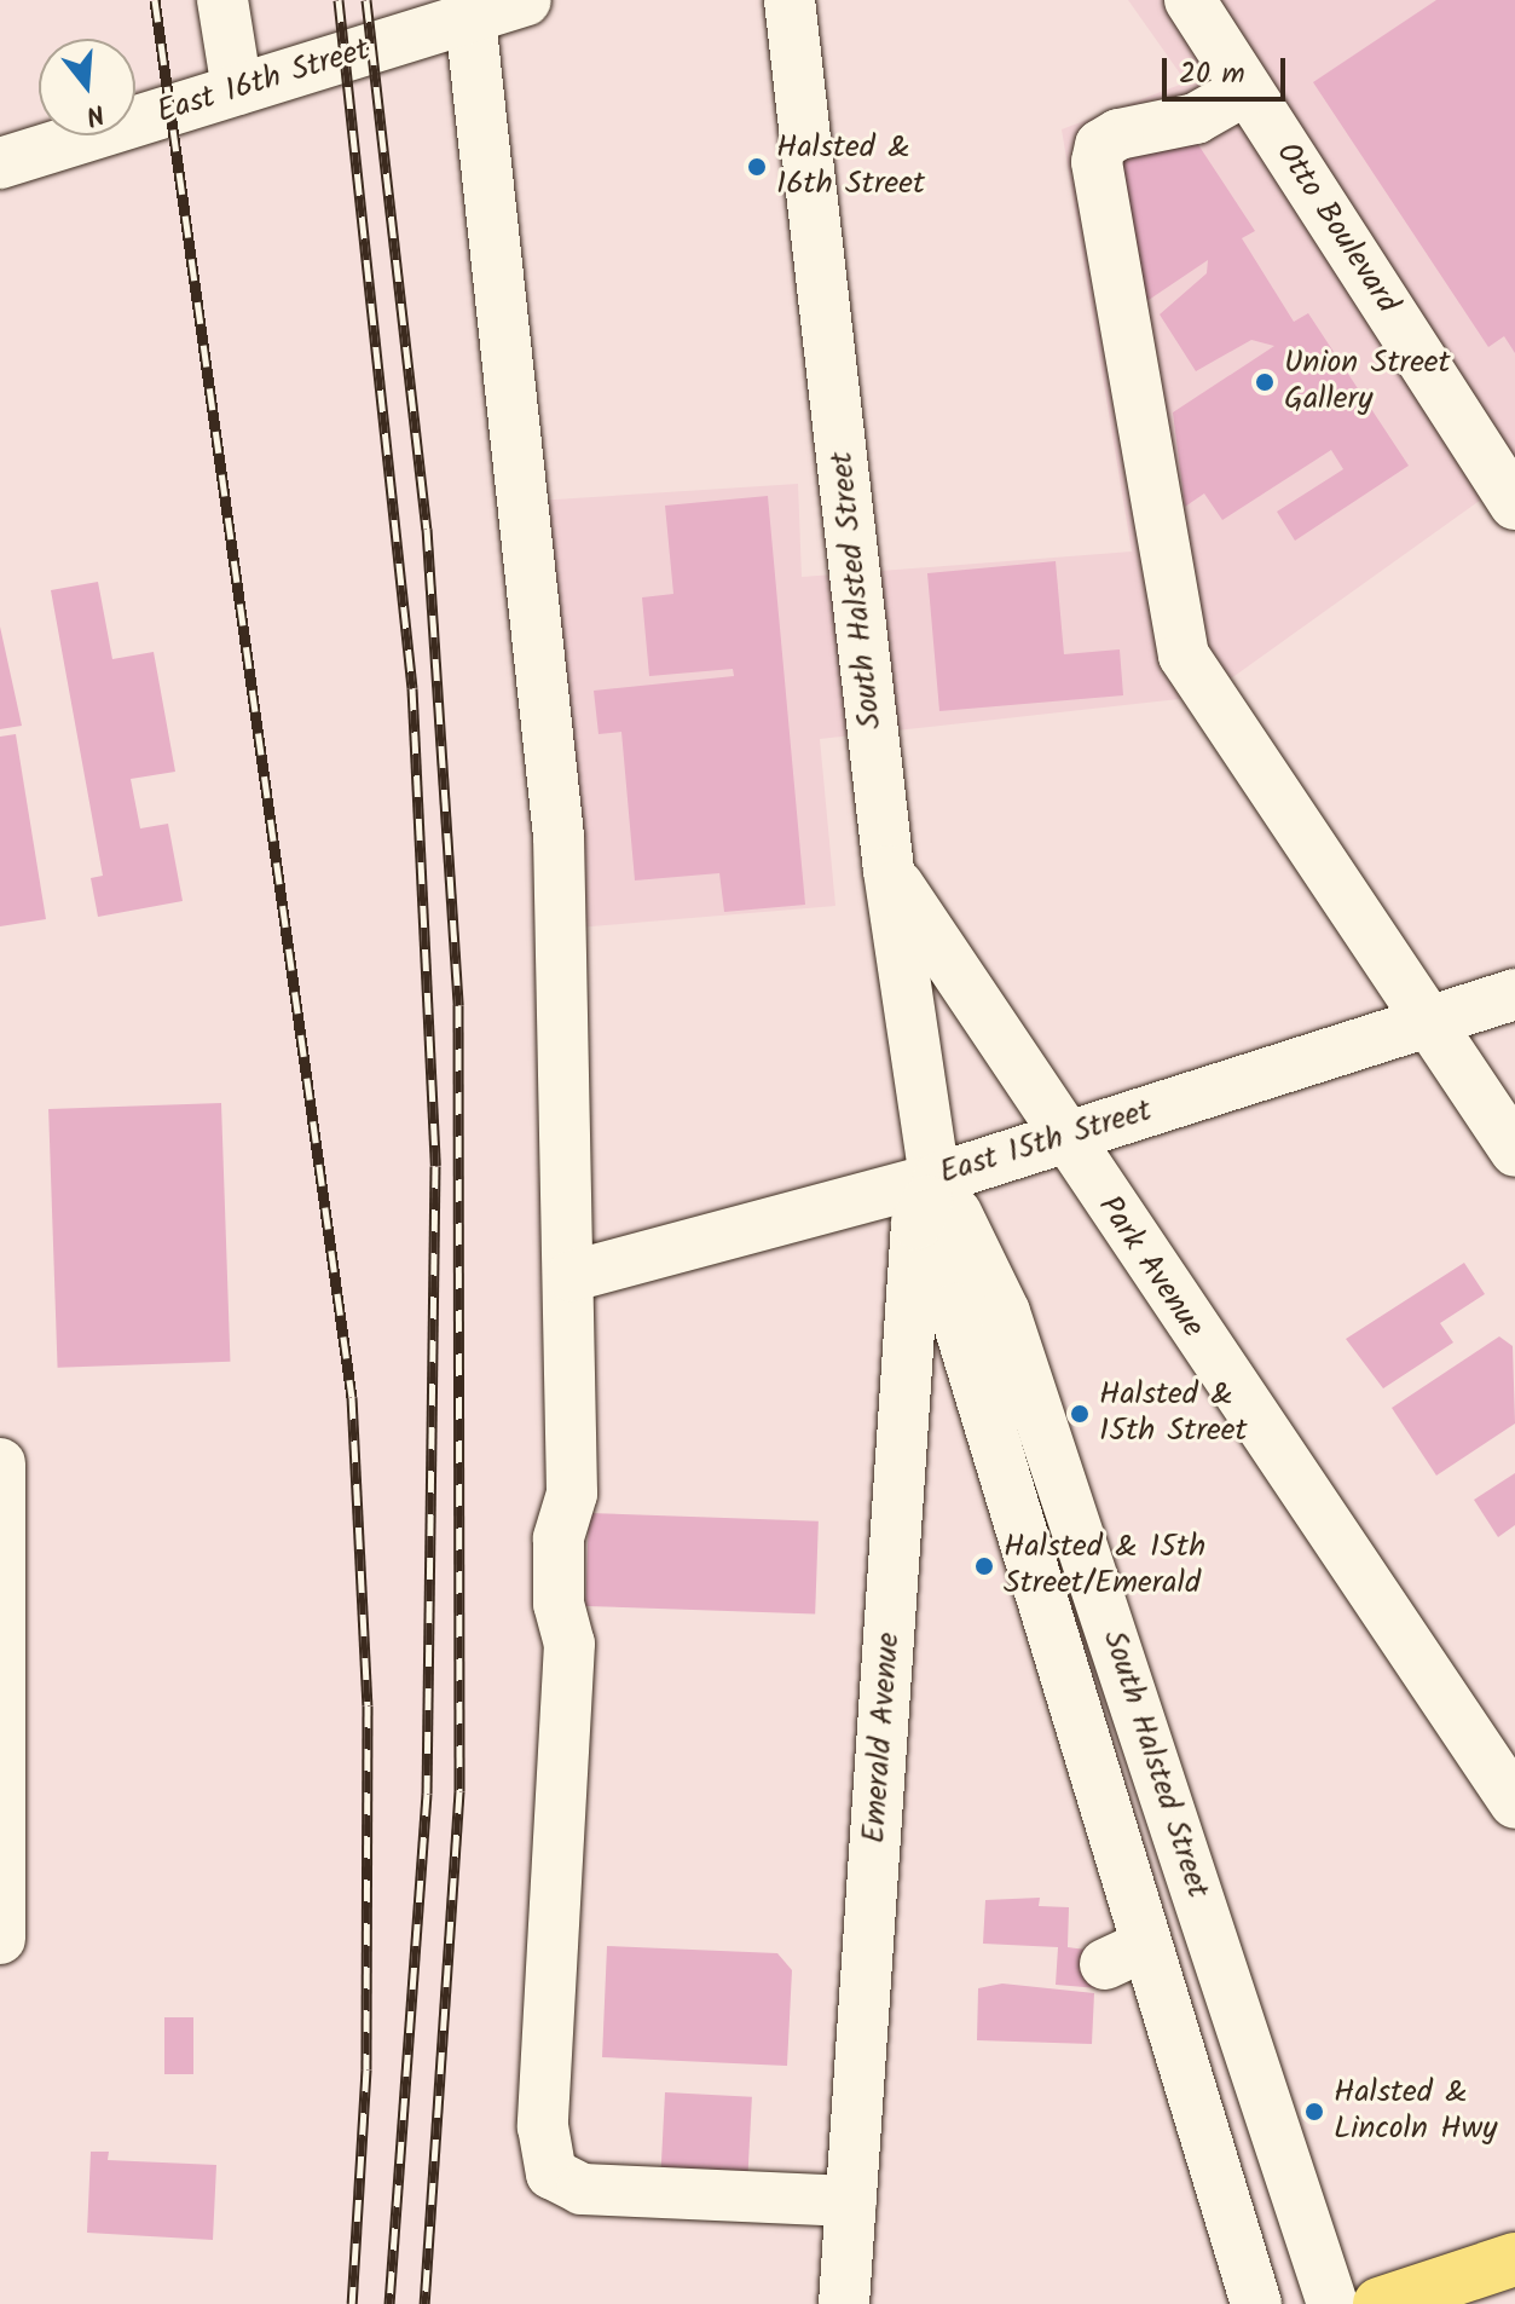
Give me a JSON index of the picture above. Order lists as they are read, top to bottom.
{
  "streets": {
    "street": [
      "East 16th Street",
      "Otto Boulevard",
      "South Halsted Street",
      "East 15th Street",
      "Park Avenue",
      "Emerald Avenue"
    ]
  },
  "crossings": [
    ["South Halsted Street", "East 15th Street"],
    ["South Halsted Street", "Park Avenue"],
    ["South Halsted Street", "Emerald Avenue"],
    ["East 15th Street", "Park Avenue"],
    ["East 15th Street", "Emerald Avenue"]
  ],
  "places": [
    "Halsted & 16th Street",
    "Union Street Gallery",
    "Halsted & 15th Street",
    "Halsted & 15th Street/Emerald",
    "Halsted & Lincoln Hwy"
  ],
  "scale_bar": "20 m",
  "north": "bottom"
}
